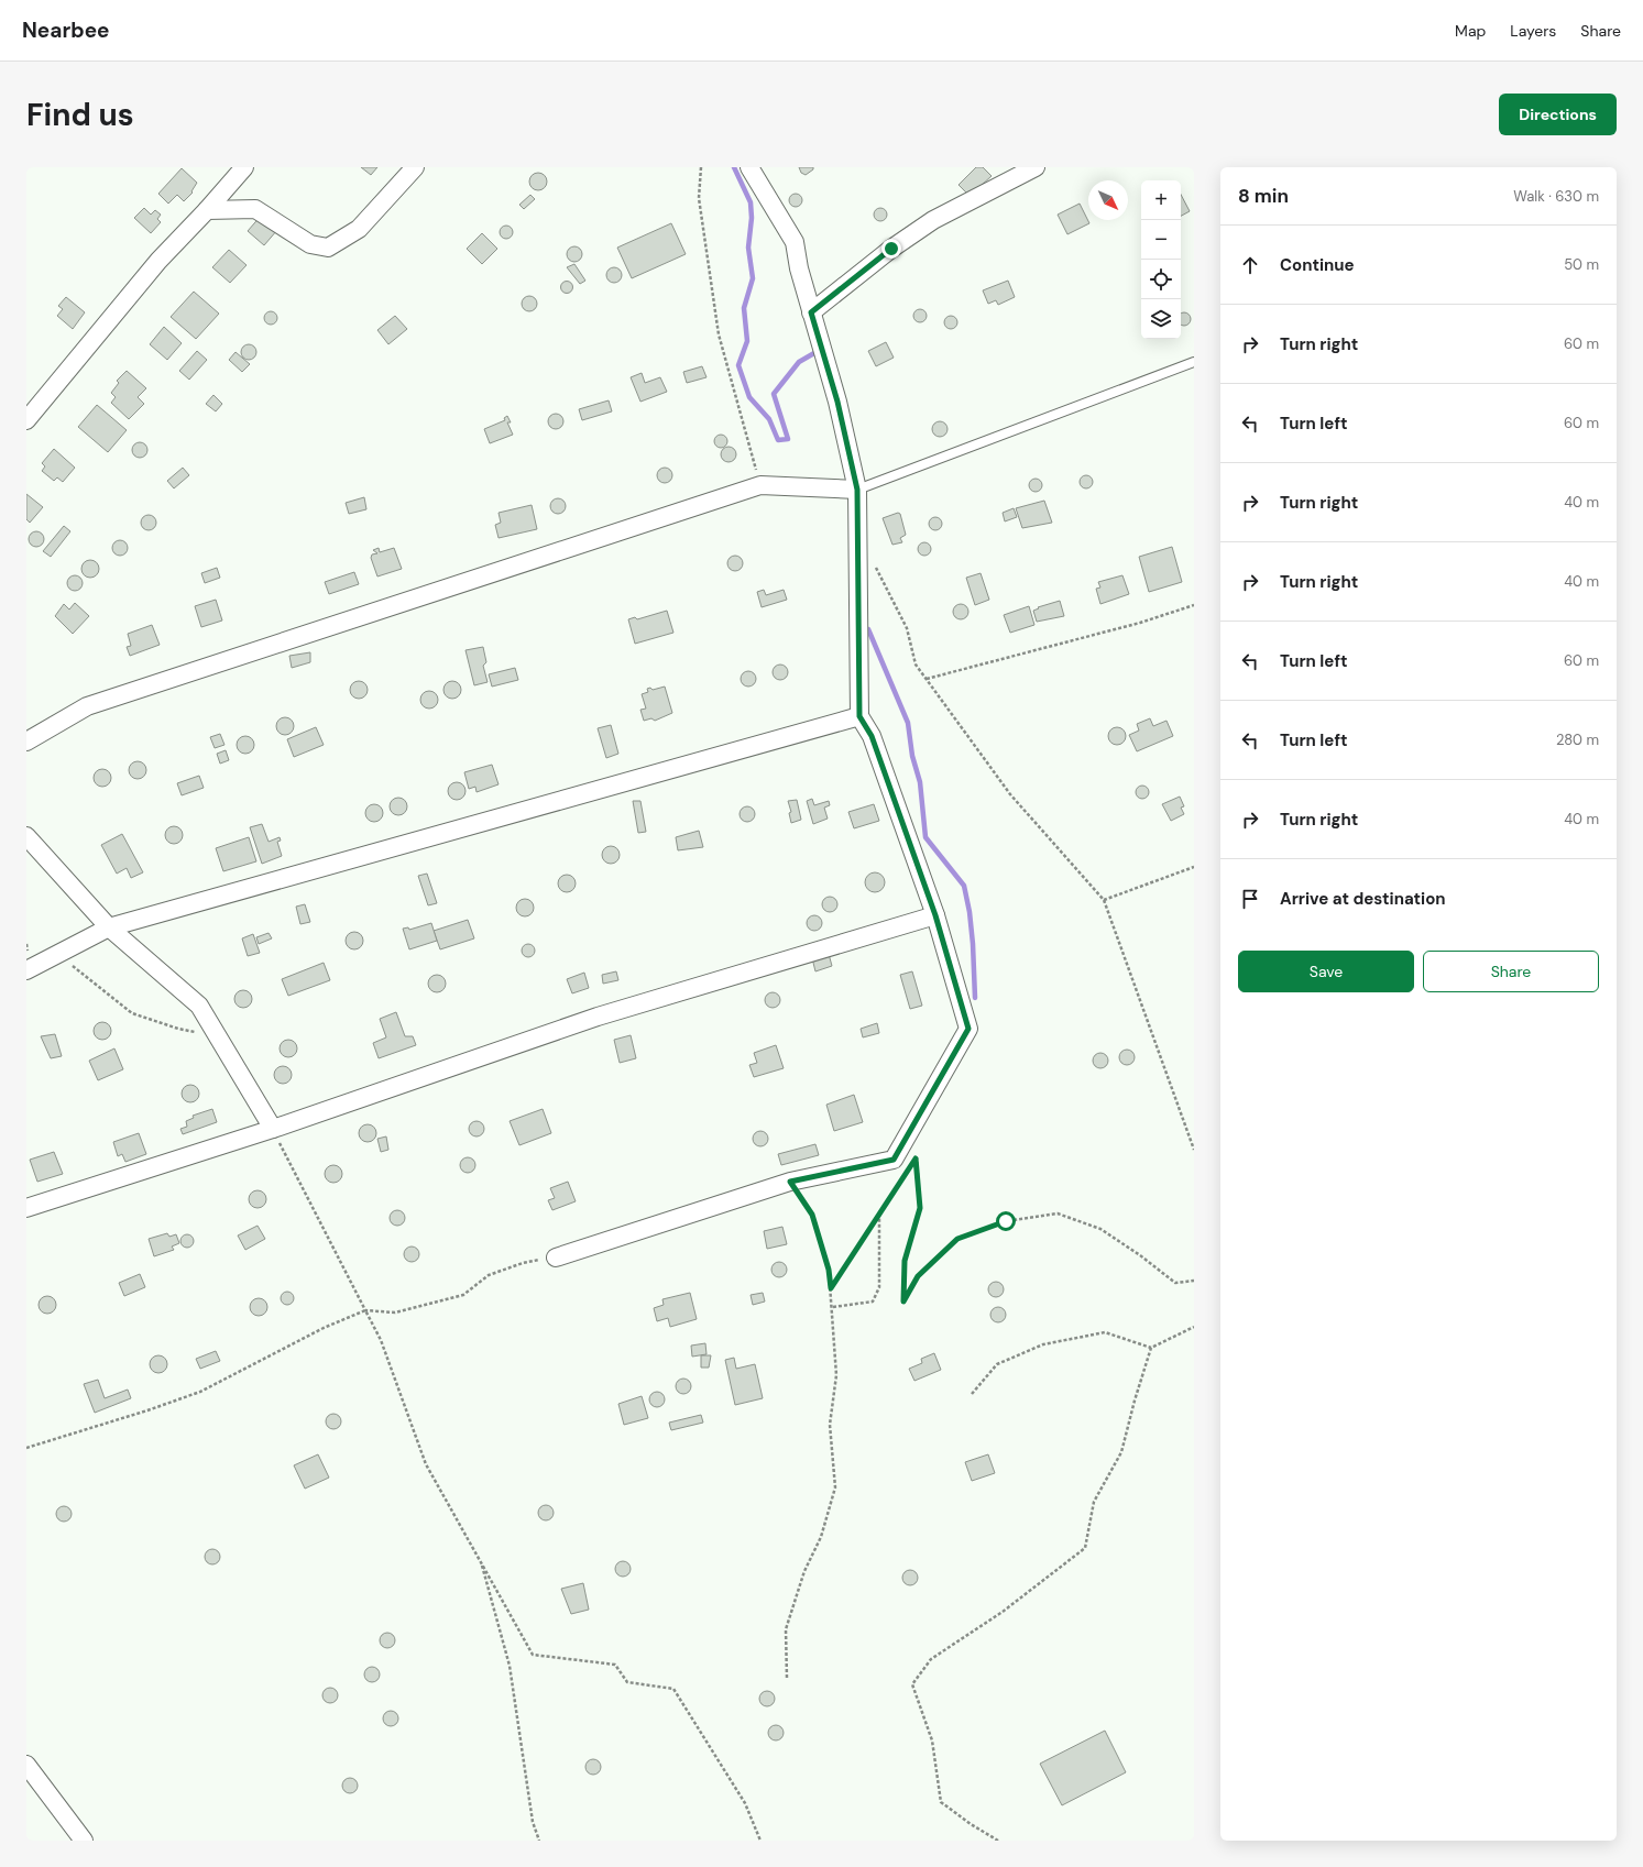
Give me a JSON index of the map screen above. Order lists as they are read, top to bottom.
{
  "north": "bottom right",
  "page": {
    "header": "Nearbee",
    "nav": ["Map", "Layers", "Share"],
    "buttons": [
      "Directions",
      ["Save", "Share"]
    ],
    "title": "Find us",
    "heading": ["8 min", "Walk · 630 m"],
    "map_buttons": ["+", "−"],
    "list": [
      ["Continue", "50 m"],
      ["Turn right", "60 m"],
      ["Turn left", "60 m"],
      ["Turn right", "40 m"],
      ["Turn right", "40 m"],
      ["Turn left", "60 m"],
      ["Turn left", "280 m"],
      ["Turn right", "40 m"],
      "Arrive at destination"
    ]
  }
}
